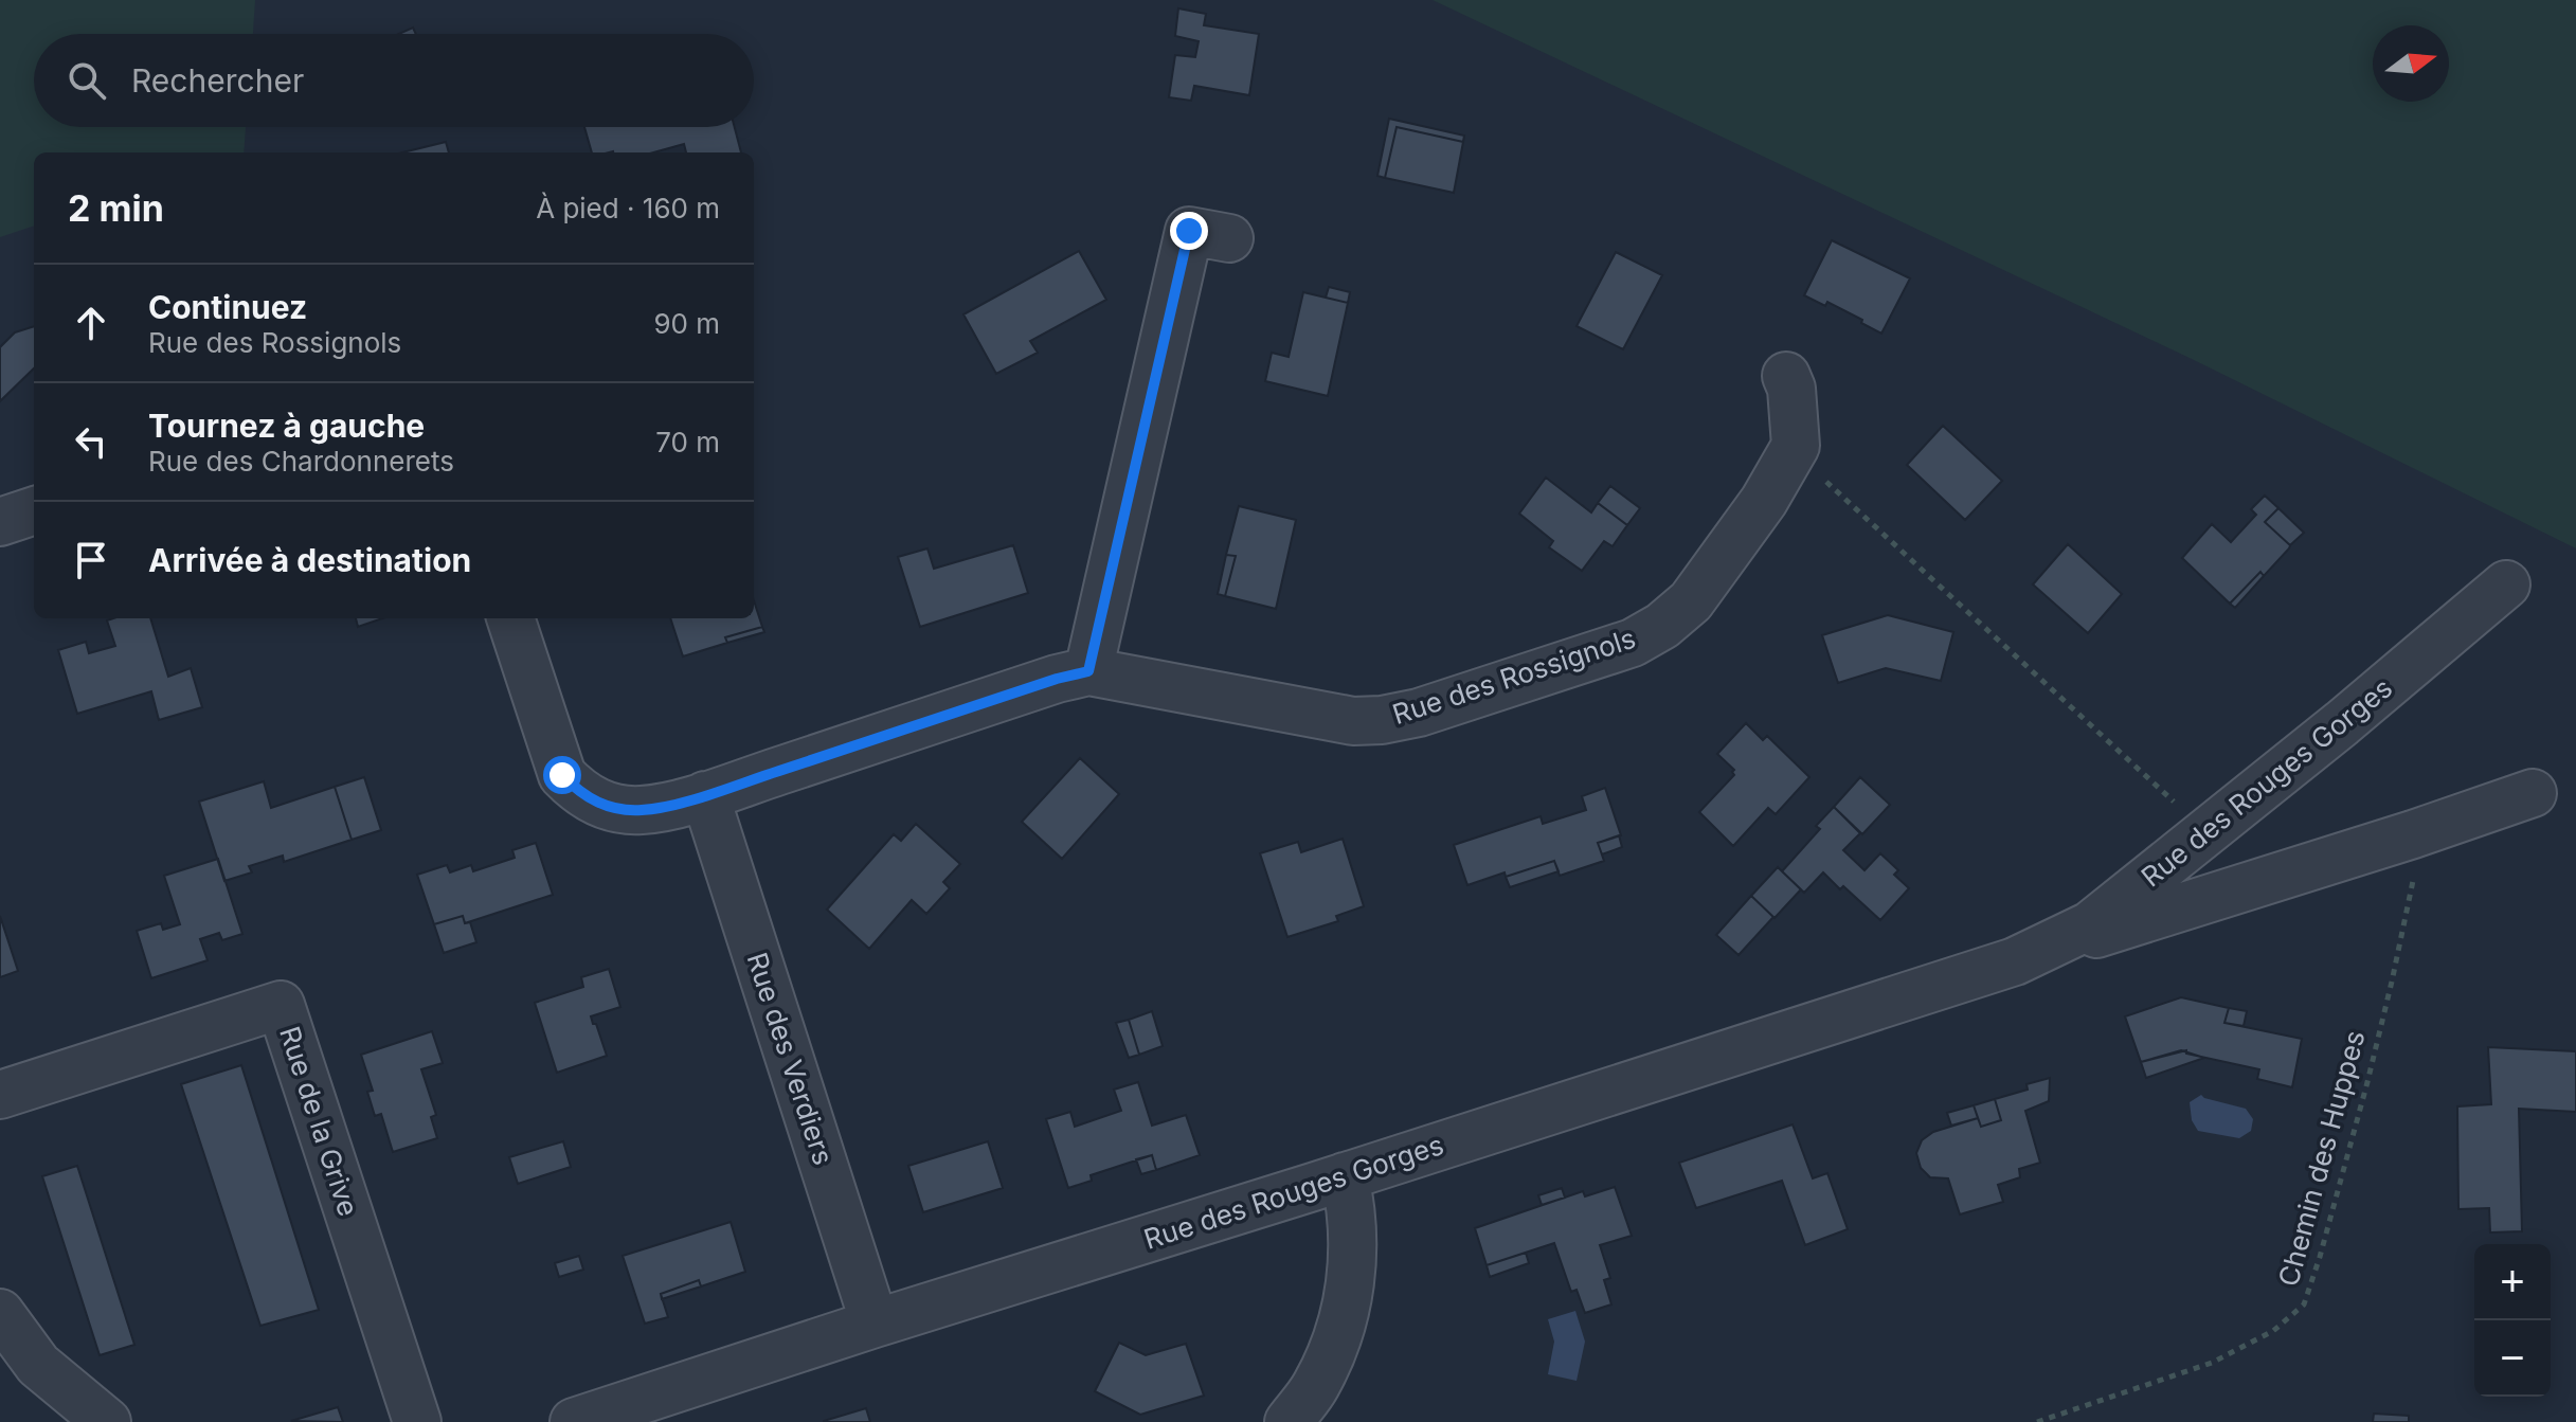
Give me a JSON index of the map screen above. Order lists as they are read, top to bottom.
{
  "streets": {
    "street": [
      "Rue des Rossignols",
      "Rue des Rouges Gorges",
      "Rue des Verdiers",
      "Rue de la Grive"
    ],
    "path": ["Chemin des Huppes"]
  },
  "crossings": [
    ["Rue des Rossignols", "Rue des Verdiers"],
    ["Rue des Rouges Gorges", "Rue des Verdiers"],
    ["Rue des Rouges Gorges", "Chemin des Huppes"]
  ],
  "north": "right",
  "page": {
    "search": "Rechercher",
    "heading": ["2 min", "À pied · 160 m"],
    "list": [
      ["Continuez", "Rue des Rossignols", "90 m"],
      ["Tournez à gauche", "Rue des Chardonnerets", "70 m"],
      "Arrivée à destination"
    ],
    "map_buttons": ["+", "−"]
  }
}
